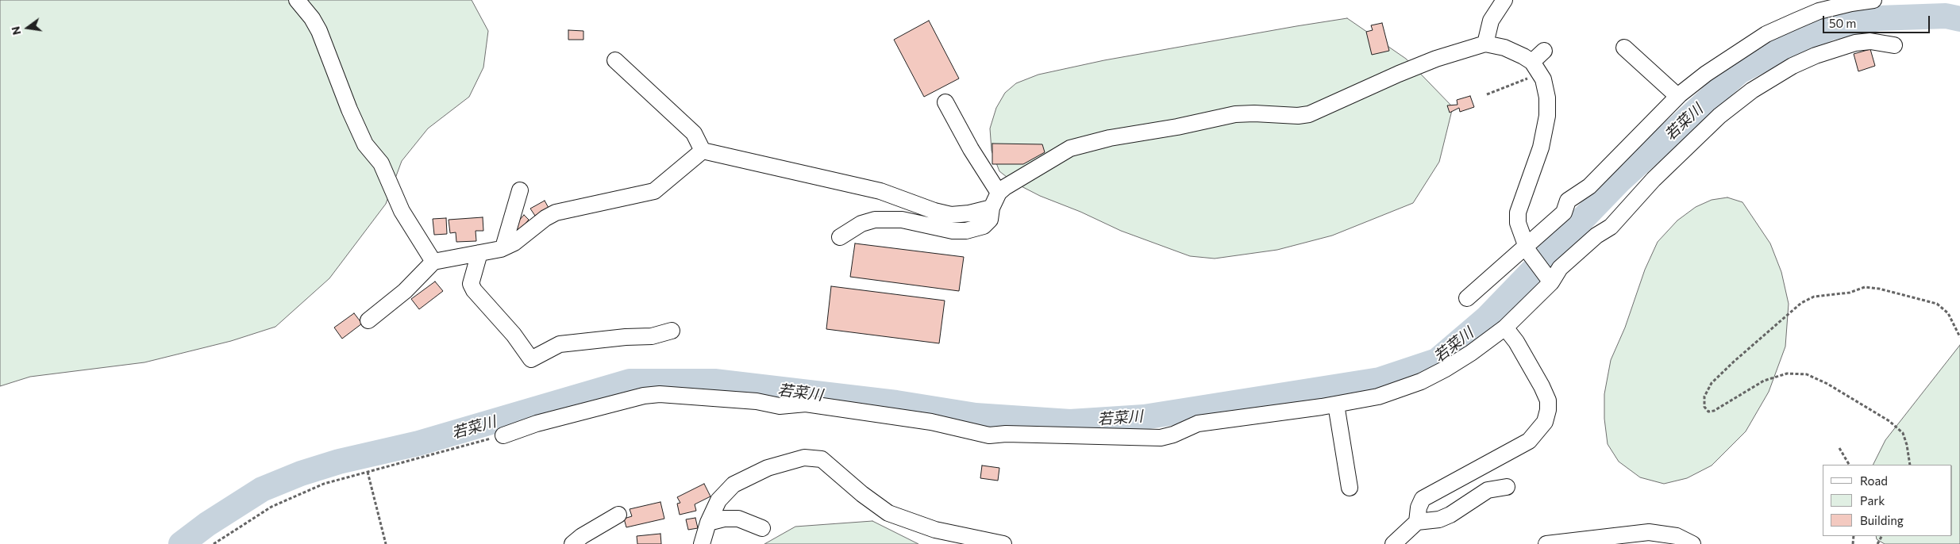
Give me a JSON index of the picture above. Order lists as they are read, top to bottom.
{
  "water": ["若菜川"],
  "legend": ["Road", "Park", "Building"],
  "scale_bar": "50 m",
  "north": "left"
}
